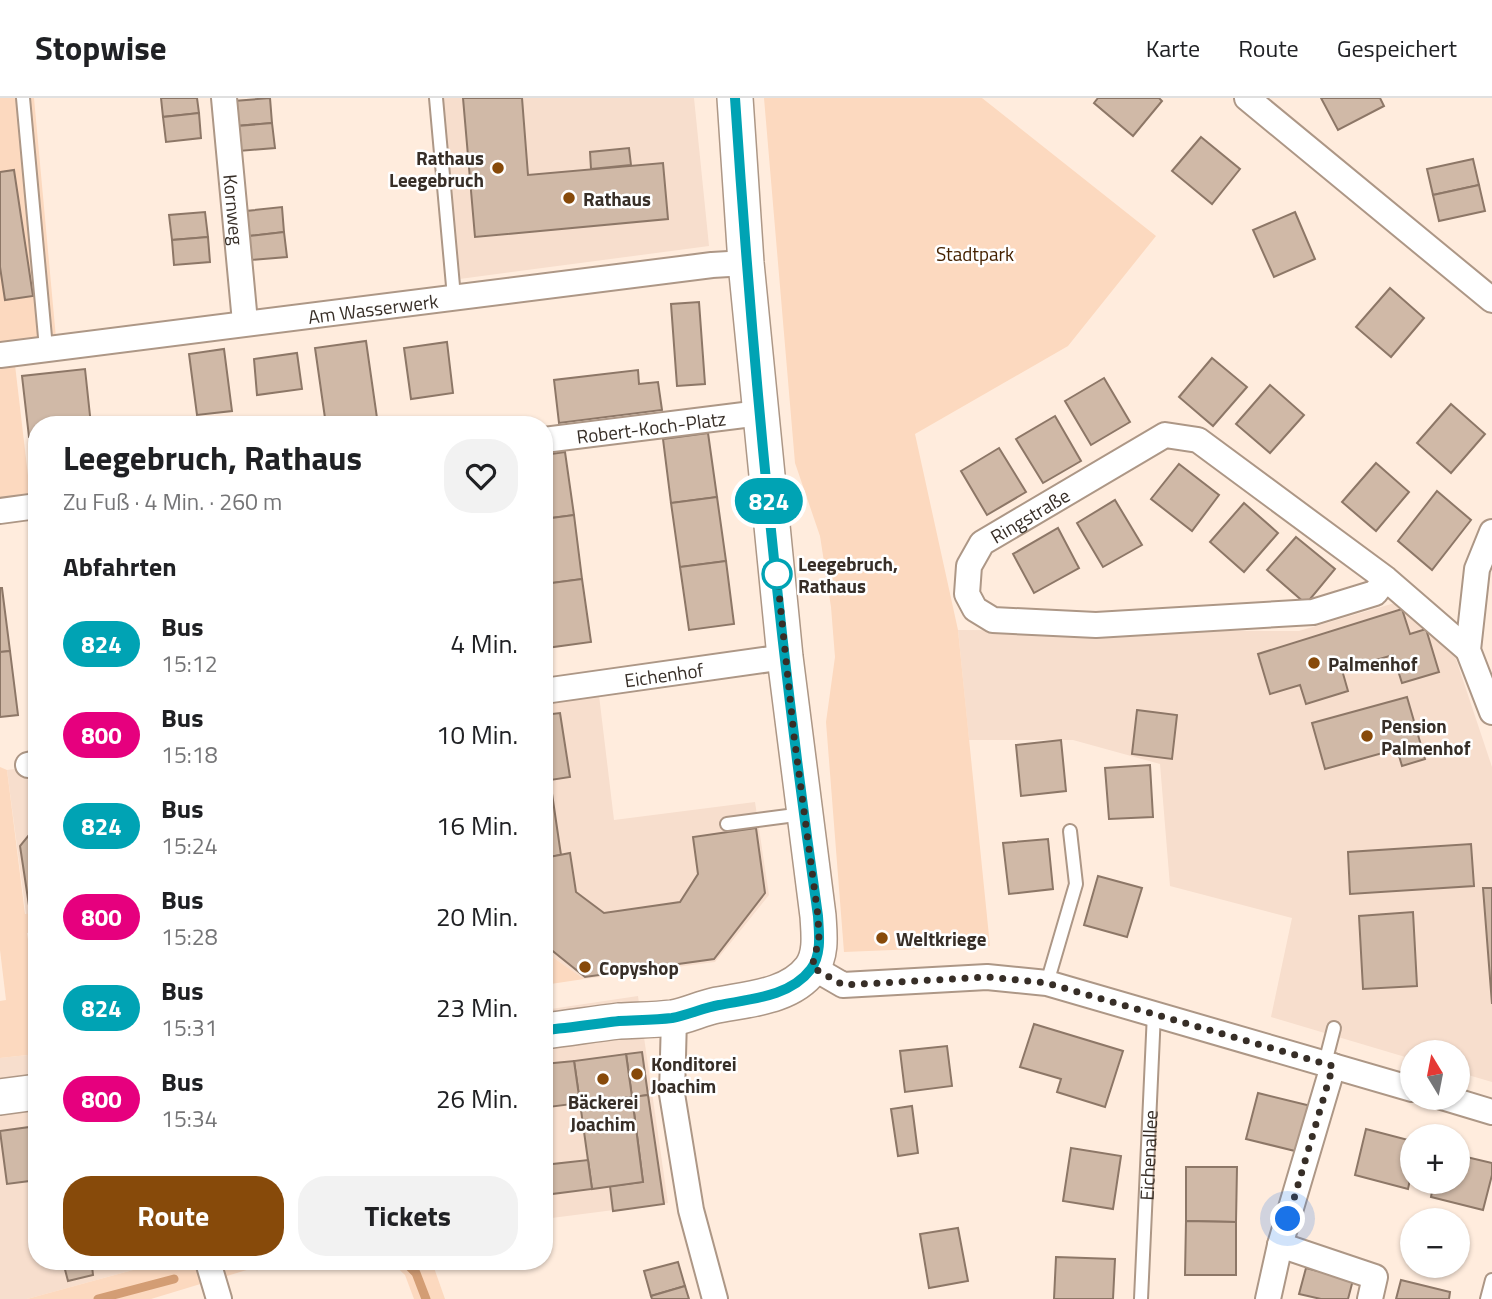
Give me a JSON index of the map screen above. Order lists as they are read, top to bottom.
{
  "streets": {
    "street": [
      "Kornweg",
      "Am Wasserwerk",
      "Robert-Koch-Platz",
      "Ringstraße",
      "Eichenhof"
    ],
    "lane": ["Eichenallee"]
  },
  "crossings": [
    ["Kornweg", "Am Wasserwerk"]
  ],
  "parks": ["Stadtpark"],
  "places": [
    "Rathaus Leegebruch",
    "Rathaus",
    "Leegebruch, Rathaus",
    "Palmenhof",
    "Pension Palmenhof",
    "Weltkriege",
    "Copyshop",
    "Konditorei Joachim",
    "Bäckerei Joachim"
  ],
  "lines": ["bus line 824"],
  "north": "top",
  "page": {
    "header": "Stopwise",
    "nav": ["Karte", "Route", "Gespeichert"],
    "on_map": "824",
    "heading": [
      ["Leegebruch, Rathaus", "Zu Fuß · 4 Min. · 260 m"],
      "Abfahrten"
    ],
    "list": [
      {
        "mark": "824",
        "name": "Bus",
        "note": "15:12",
        "value": "4 Min."
      },
      {
        "mark": "800",
        "name": "Bus",
        "note": "15:18",
        "value": "10 Min."
      },
      {
        "mark": "824",
        "name": "Bus",
        "note": "15:24",
        "value": "16 Min."
      },
      {
        "mark": "800",
        "name": "Bus",
        "note": "15:28",
        "value": "20 Min."
      },
      {
        "mark": "824",
        "name": "Bus",
        "note": "15:31",
        "value": "23 Min."
      },
      {
        "mark": "800",
        "name": "Bus",
        "note": "15:34",
        "value": "26 Min."
      }
    ],
    "map_buttons": ["+", "−"],
    "buttons": ["Route", "Tickets"]
  }
}
